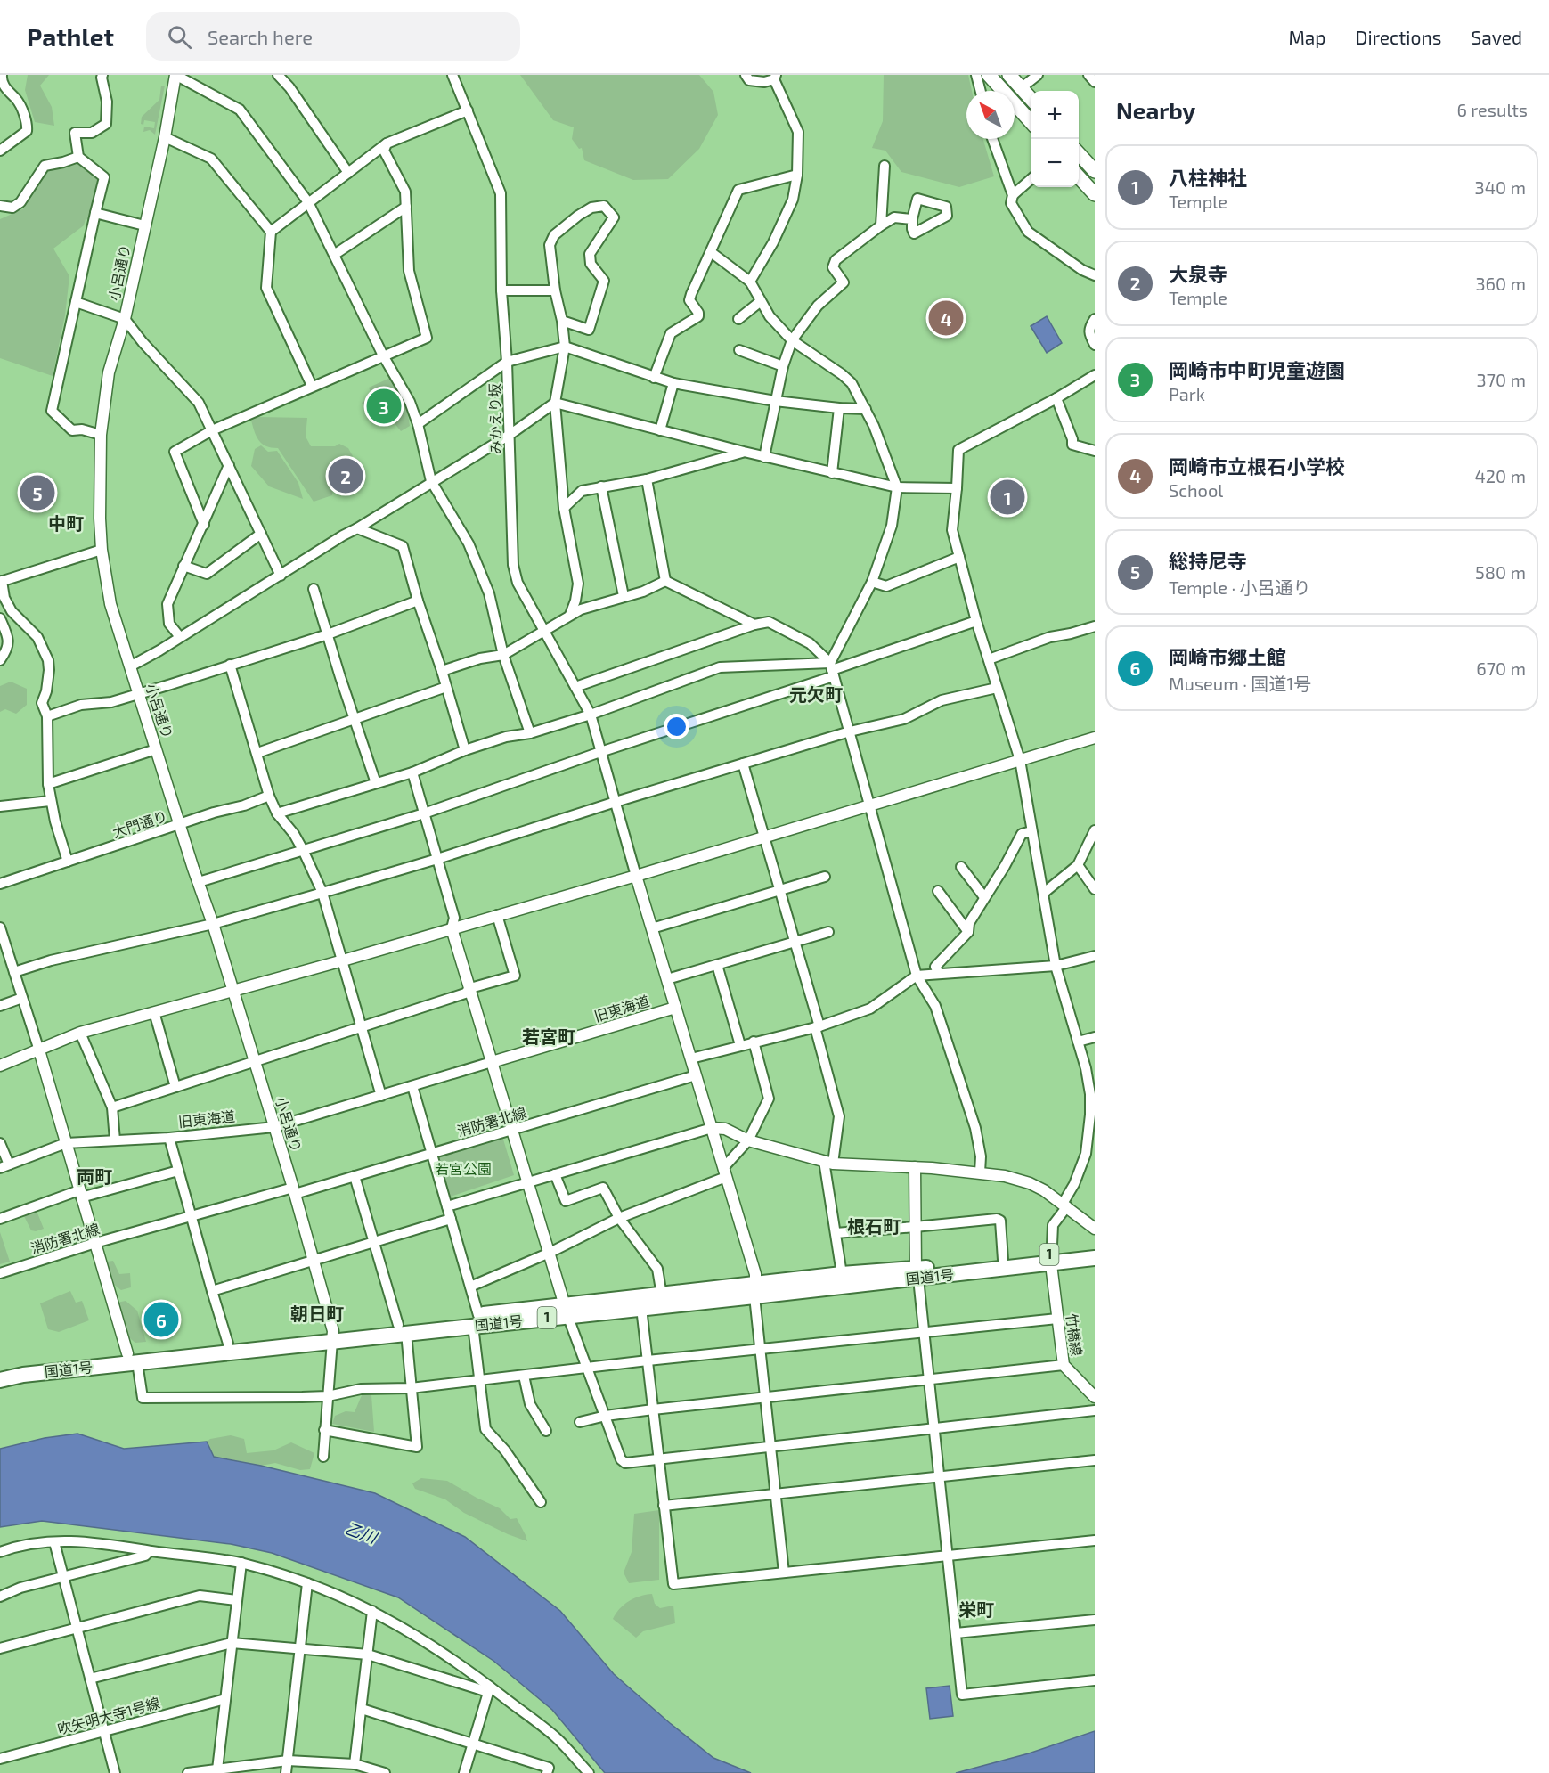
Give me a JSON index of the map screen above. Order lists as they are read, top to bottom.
{
  "streets": {
    "highway": ["1", "国道1号"],
    "street": [
      "小呂通り",
      "みかえり坂",
      "大門通り",
      "旧東海道",
      "消防署北線",
      "竹橋線",
      "吹矢明大寺1号線"
    ]
  },
  "crossings": [
    ["小呂通り", "大門通り"],
    ["小呂通り", "旧東海道"],
    ["小呂通り", "消防署北線"],
    ["小呂通り", "国道1号"],
    ["国道1号", "竹橋線"]
  ],
  "districts": [
    "中町",
    "元欠町",
    "若宮町",
    "両町",
    "根石町",
    "朝日町",
    "栄町"
  ],
  "water": ["乙川"],
  "parks": ["若宮公園"],
  "north": "top left",
  "page": {
    "header": "Pathlet",
    "search": "Search here",
    "nav": ["Map", "Directions", "Saved"],
    "heading": ["Nearby", "6 results"],
    "map_buttons": ["+", "−"],
    "list": [
      {
        "mark": "1",
        "name": "八柱神社",
        "note": "Temple",
        "value": "340 m"
      },
      {
        "mark": "2",
        "name": "大泉寺",
        "note": "Temple",
        "value": "360 m"
      },
      {
        "mark": "3",
        "name": "岡崎市中町児童遊園",
        "note": "Park",
        "value": "370 m"
      },
      {
        "mark": "4",
        "name": "岡崎市立根石小学校",
        "note": "School",
        "value": "420 m"
      },
      {
        "mark": "5",
        "name": "総持尼寺",
        "note": "Temple · 小呂通り",
        "value": "580 m"
      },
      {
        "mark": "6",
        "name": "岡崎市郷土館",
        "note": "Museum · 国道1号",
        "value": "670 m"
      }
    ],
    "pins": [
      "4",
      "3",
      "2",
      "5",
      "1",
      "6"
    ]
  }
}
